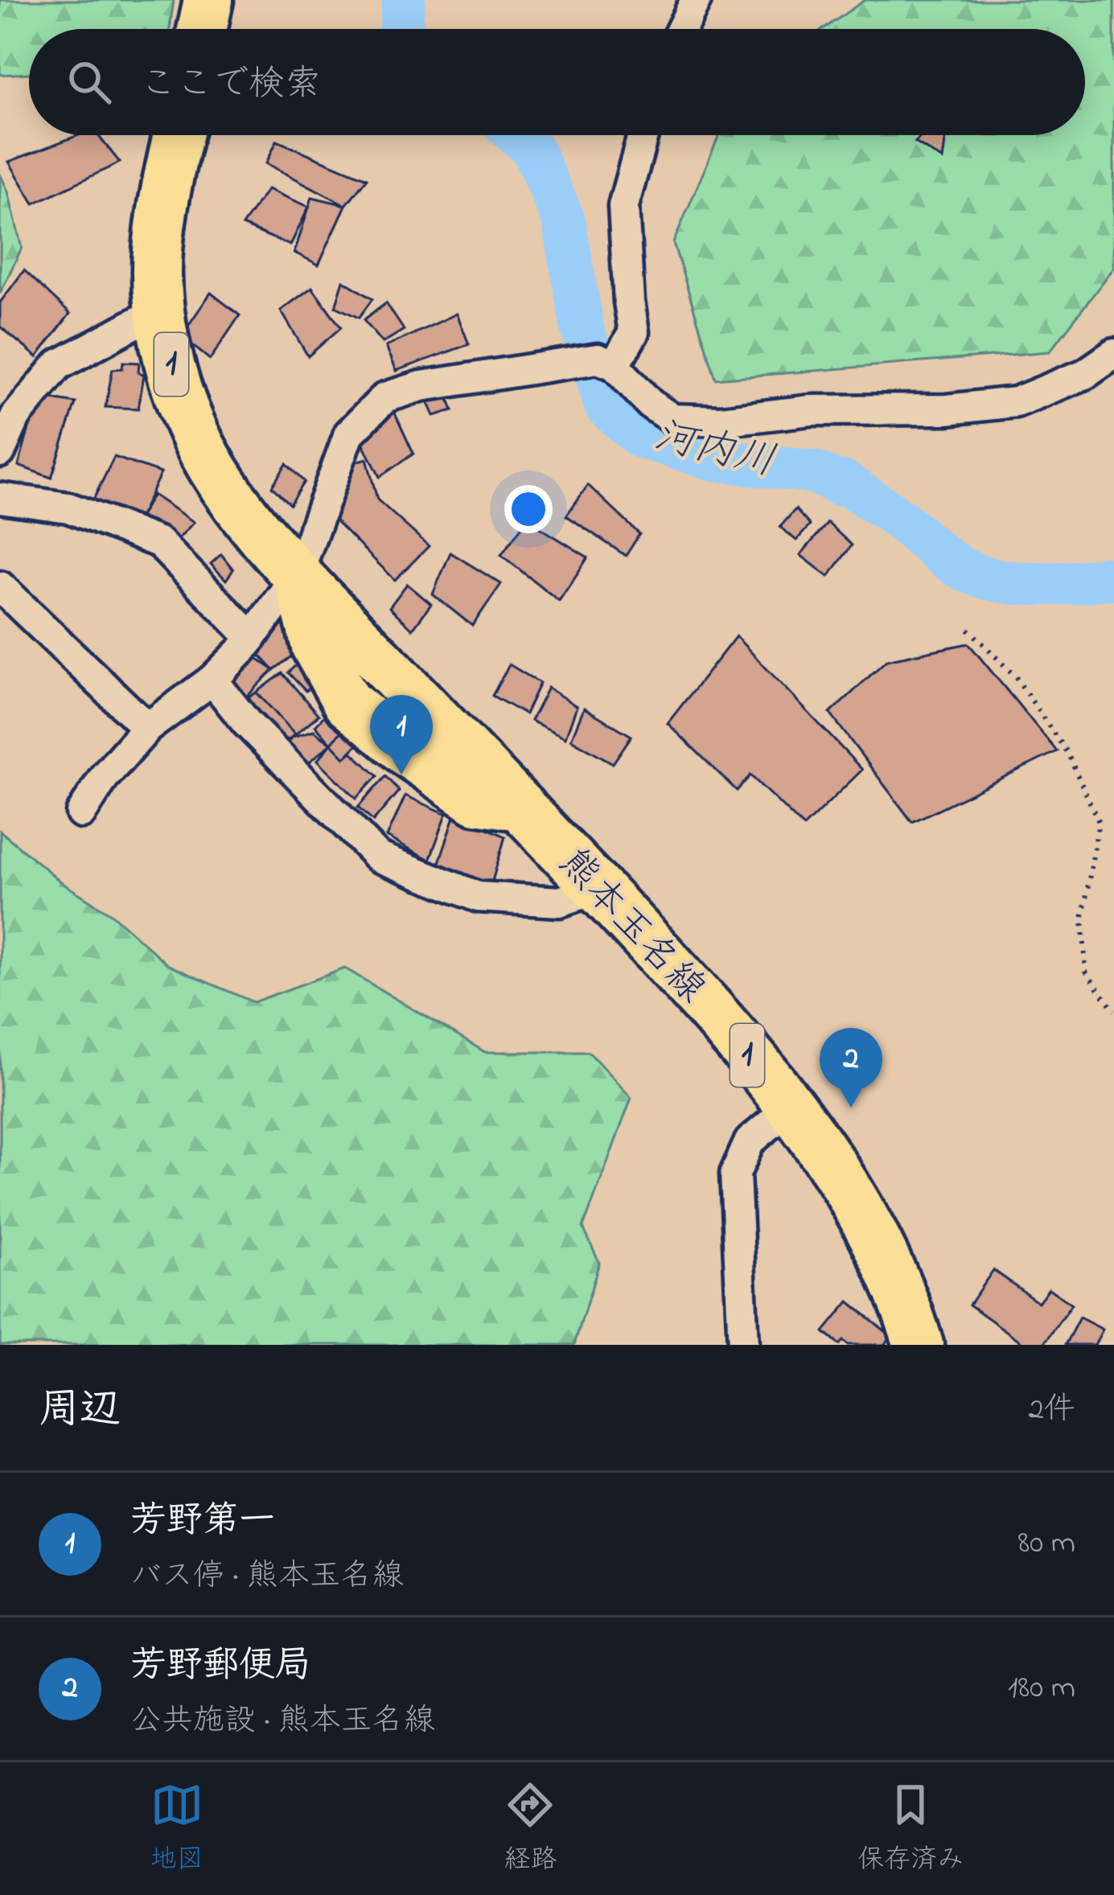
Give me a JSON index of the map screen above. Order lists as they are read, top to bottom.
{
  "streets": {
    "main road": ["1", "熊本玉名線"]
  },
  "water": ["河内川"],
  "page": {
    "search": "ここで検索",
    "pins": ["1", "2"],
    "heading": ["周辺", "2件"],
    "list": [
      {
        "mark": "1",
        "name": "芳野第一",
        "note": "バス停 · 熊本玉名線",
        "value": "80 m"
      },
      {
        "mark": "2",
        "name": "芳野郵便局",
        "note": "公共施設 · 熊本玉名線",
        "value": "180 m"
      }
    ],
    "nav": ["地図", "経路", "保存済み"]
  }
}
